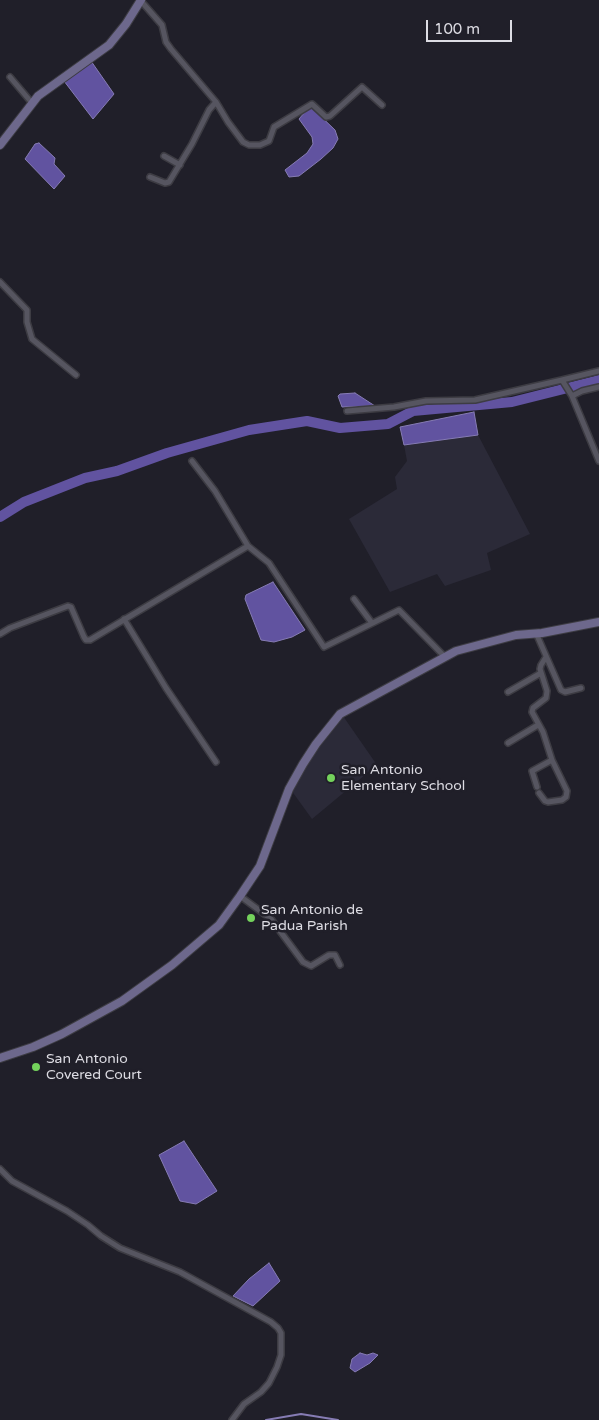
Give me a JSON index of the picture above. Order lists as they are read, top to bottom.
{
  "places": ["San Antonio Elementary School", "San Antonio de Padua Parish", "San Antonio Covered Court"],
  "scale_bar": "100 m"
}
